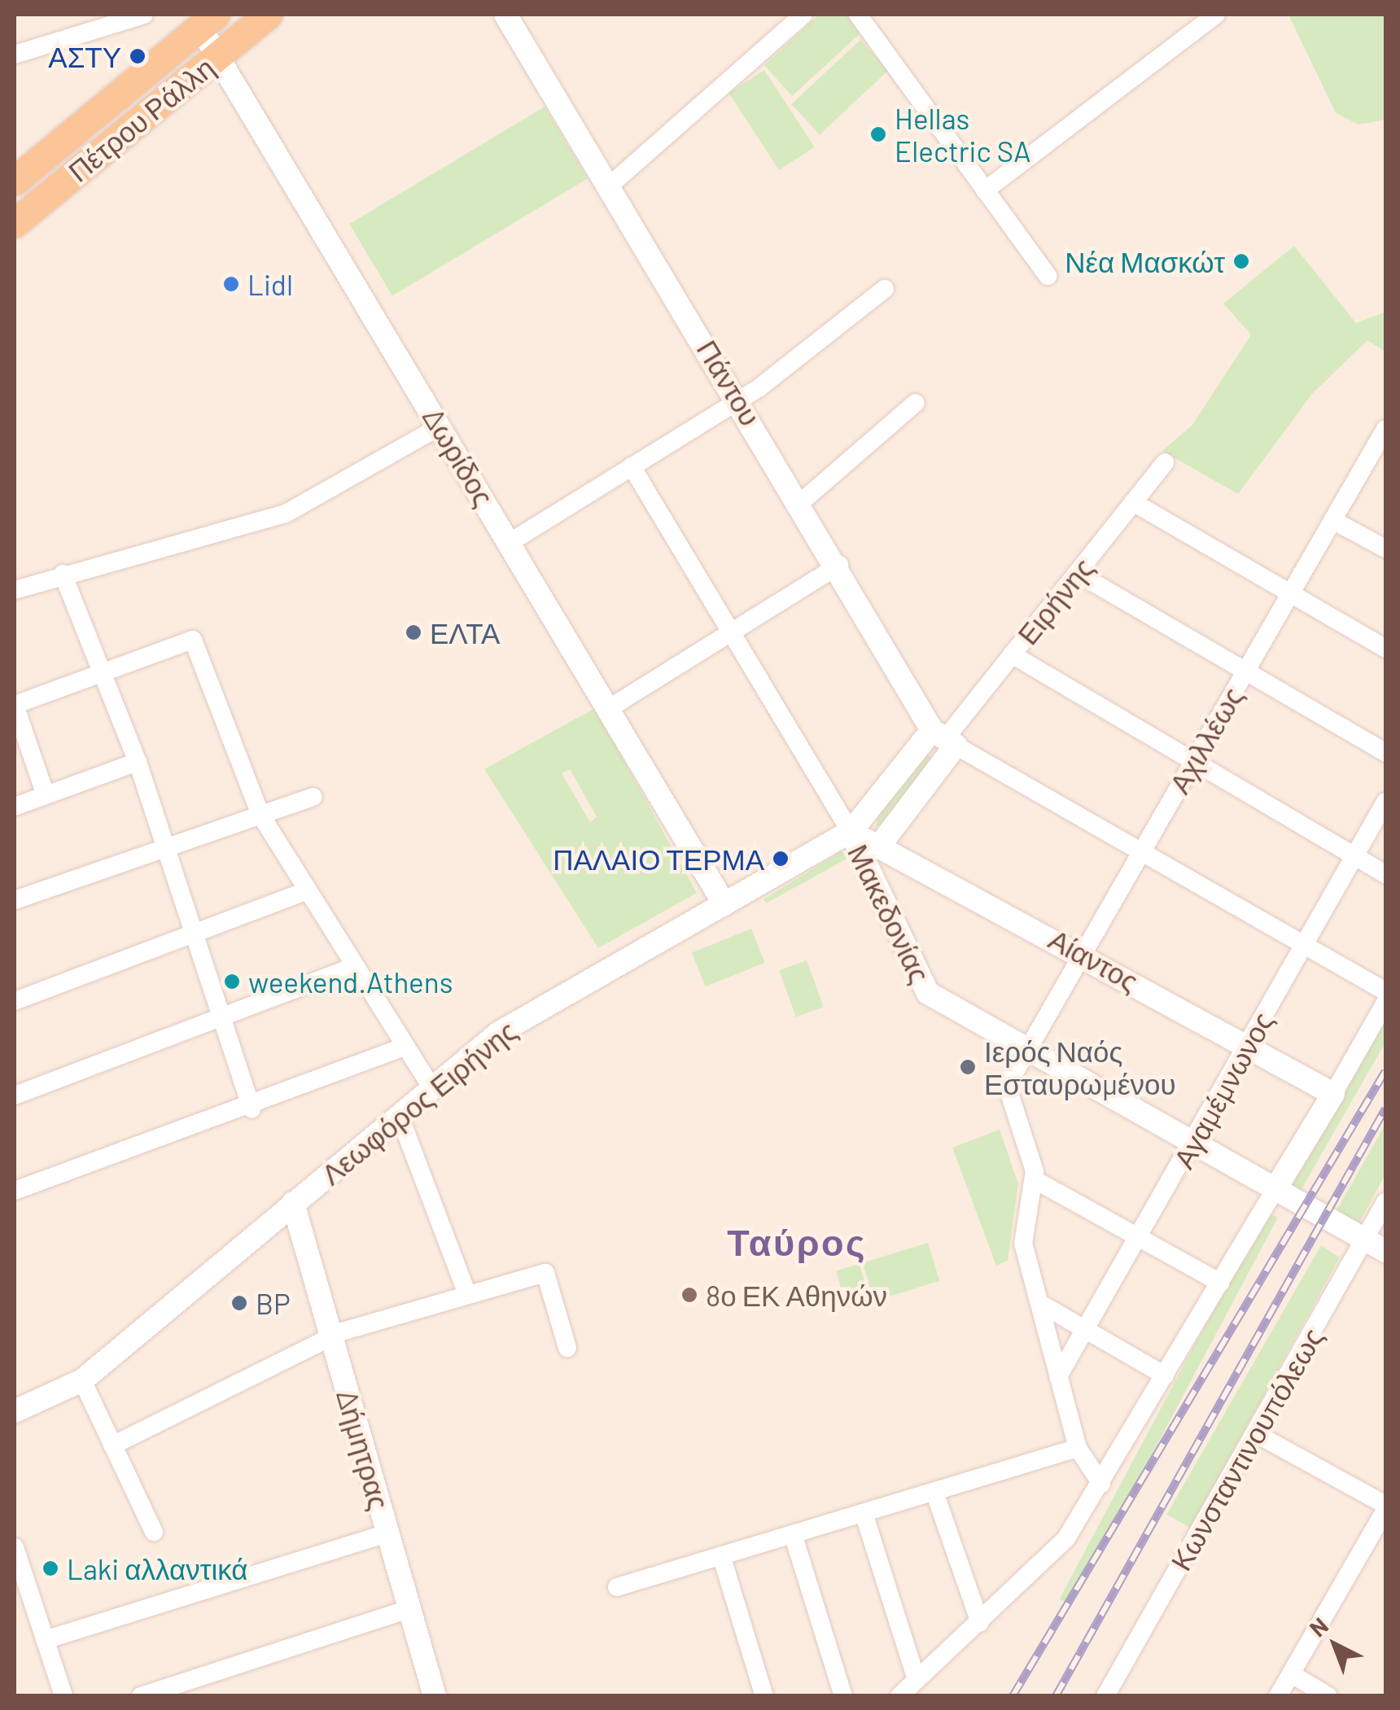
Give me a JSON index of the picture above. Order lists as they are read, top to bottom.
{
  "streets": {
    "main road": ["Πέτρου Ράλλη"],
    "street": [
      "Πάντου",
      "Δωρίδος",
      "Ειρήνης",
      "Αχιλλέως",
      "Μακεδονίας",
      "Αίαντος",
      "Αγαμέμνωνος",
      "Λεωφόρος Ειρήνης",
      "Κωνσταντινουπόλεως",
      "Δήμητρας"
    ]
  },
  "crossings": [
    ["Πέτρου Ράλλη", "Δωρίδος"],
    ["Πάντου", "Ειρήνης"],
    ["Δωρίδος", "Λεωφόρος Ειρήνης"],
    ["Ειρήνης", "Μακεδονίας"],
    ["Ειρήνης", "Αίαντος"],
    ["Ειρήνης", "Λεωφόρος Ειρήνης"],
    ["Αχιλλέως", "Μακεδονίας"],
    ["Αχιλλέως", "Αίαντος"],
    ["Μακεδονίας", "Αίαντος"],
    ["Μακεδονίας", "Αγαμέμνωνος"],
    ["Μακεδονίας", "Λεωφόρος Ειρήνης"],
    ["Μακεδονίας", "Κωνσταντινουπόλεως"],
    ["Αίαντος", "Αγαμέμνωνος"],
    ["Αίαντος", "Λεωφόρος Ειρήνης"],
    ["Λεωφόρος Ειρήνης", "Δήμητρας"]
  ],
  "districts": ["Ταύρος"],
  "places": [
    "ΑΣΤΥ",
    "Hellas Electric SA",
    "Νέα Μασκώτ",
    "Lidl",
    "ΕΛΤΑ",
    "ΠΑΛΑΙΟ ΤΕΡΜΑ",
    "weekend.Athens",
    "Ιερός Ναός Εσταυρωμένου",
    "8ο ΕΚ Αθηνών",
    "BP",
    "Laki αλλαντικά"
  ],
  "north": "top left"
}
